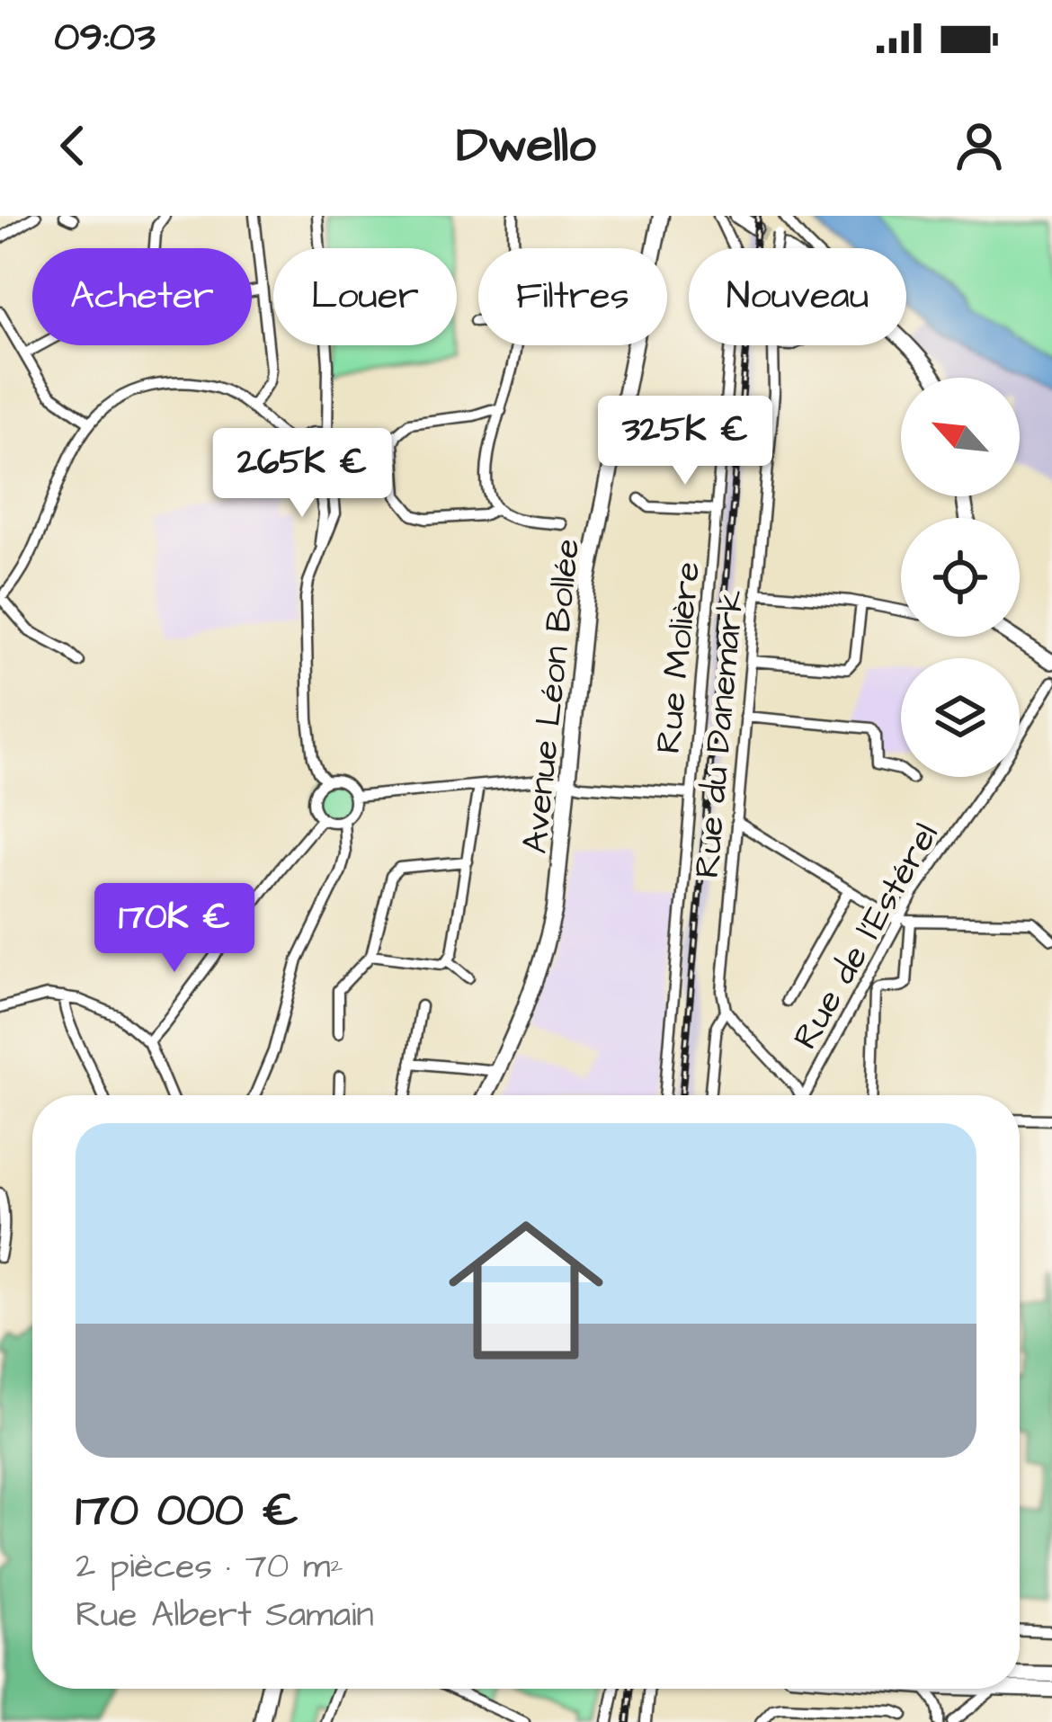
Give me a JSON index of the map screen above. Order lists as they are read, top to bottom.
{
  "streets": {
    "main road": ["Avenue Léon Bollée"],
    "street": ["Rue Molière", "Rue du Danemark", "Rue de l'Estérel"]
  },
  "north": "top left",
  "page": {
    "status": "09:03",
    "header": "Dwello",
    "chip": [
      "Acheter",
      "Louer",
      "Filtres",
      "Nouveau"
    ],
    "price": ["325K €", "265K €", "170K €"],
    "list": [
      {
        "name": "170 000 €",
        "note": "2 pièces · 70 m² · Rue Albert Samain"
      }
    ]
  }
}
